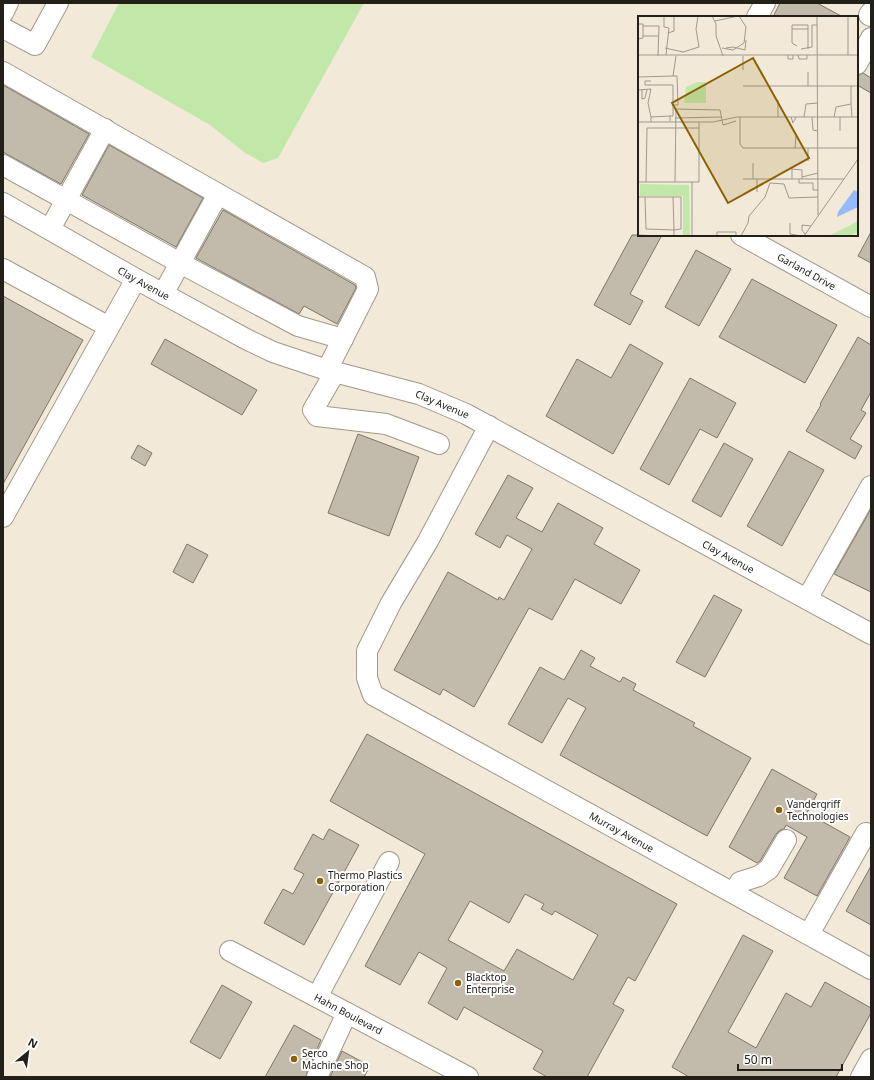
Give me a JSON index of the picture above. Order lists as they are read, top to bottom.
{
  "streets": {
    "street": [
      "Garland Drive",
      "Clay Avenue",
      "Murray Avenue",
      "Hahn Boulevard"
    ]
  },
  "crossings": [
    ["Clay Avenue", "Murray Avenue"]
  ],
  "places": [
    "Vandergriff Technologies",
    "Thermo Plastics Corporation",
    "Blacktop Enterprise",
    "Serco Machine Shop"
  ],
  "scale_bar": "50 m",
  "north": "top right"
}
